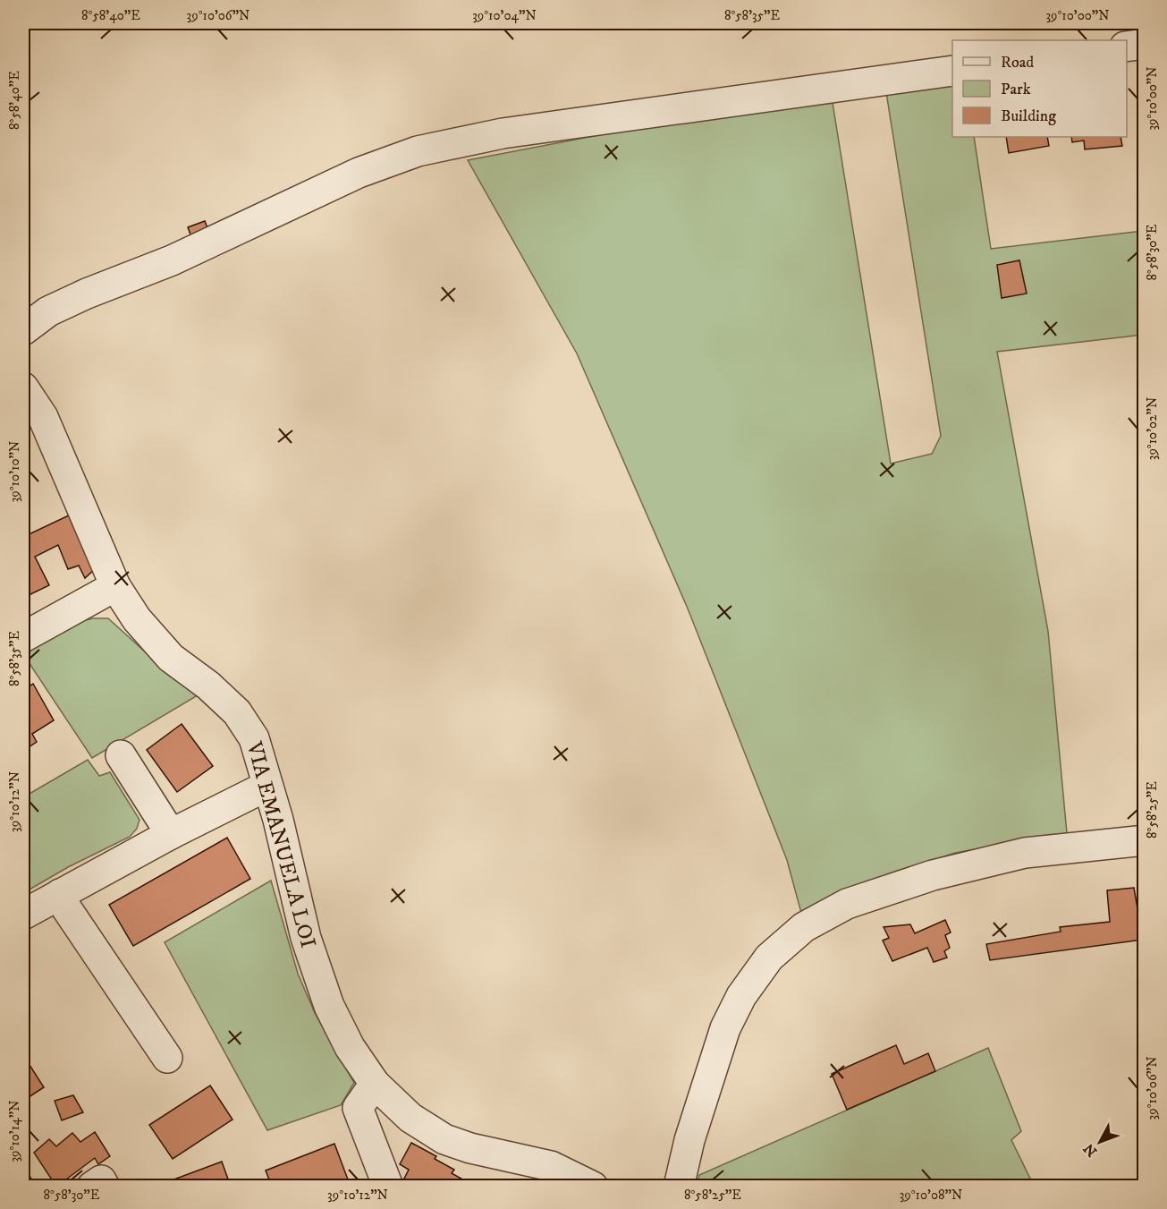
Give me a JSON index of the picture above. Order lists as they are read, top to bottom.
{
  "streets": {
    "street": ["VIA EMANUELA LOI"]
  },
  "legend": ["Road", "Park", "Building"],
  "north": "bottom left",
  "coordinates": [
    "8°58'40\"E",
    "39°10'06\"N",
    "39°10'04\"N",
    "8°58'35\"E",
    "39°10'00\"N",
    "8°58'30\"E",
    "39°10'02\"N",
    "39°10'10\"N",
    "39°10'12\"N",
    "8°58'25\"E",
    "39°10'14\"N",
    "39°10'08\"N"
  ]
}
